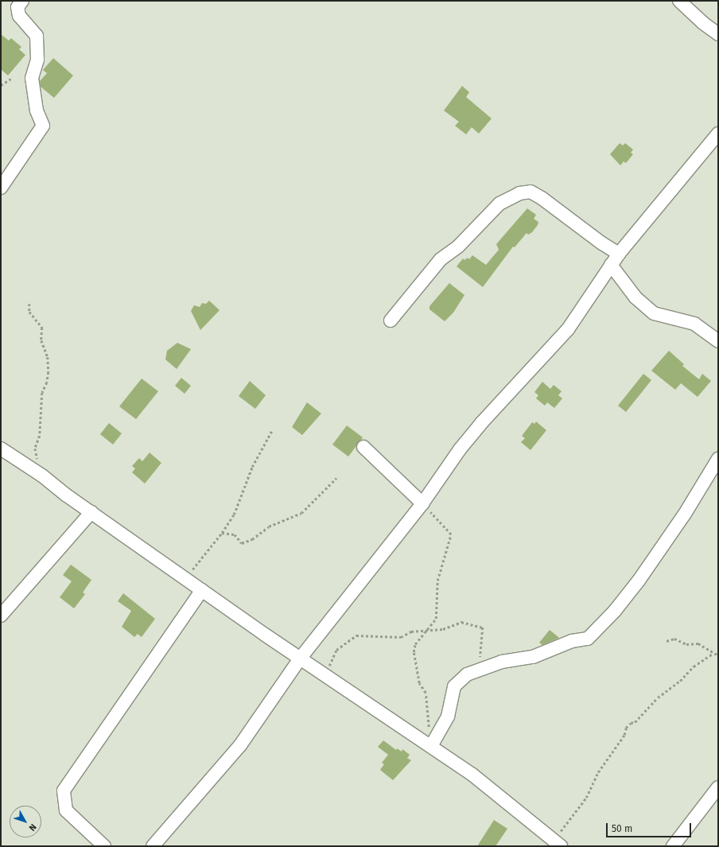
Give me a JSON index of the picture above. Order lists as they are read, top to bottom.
{
  "scale_bar": "50 m",
  "north": "bottom right"
}
